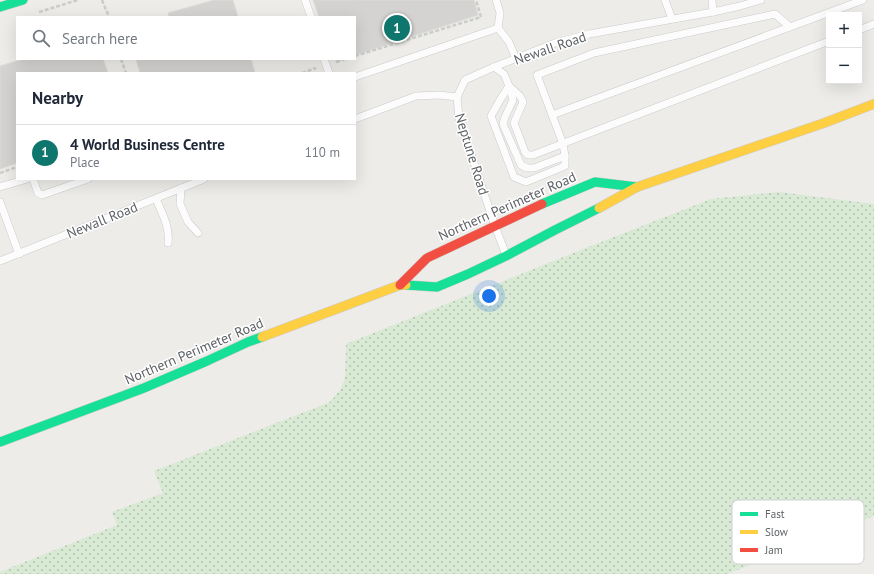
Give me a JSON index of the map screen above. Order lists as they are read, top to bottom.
{
  "streets": {
    "main road": ["Northern Perimeter Road"],
    "lane": ["Newall Road", "Neptune Road"]
  },
  "crossings": [
    ["Newall Road", "Neptune Road"],
    ["Neptune Road", "Northern Perimeter Road"]
  ],
  "legend": ["Fast", "Slow", "Jam"],
  "page": {
    "map_buttons": ["+", "−"],
    "pins": "1",
    "search": "Search here",
    "heading": "Nearby",
    "list": [
      {
        "mark": "1",
        "name": "4 World Business Centre",
        "note": "Place",
        "value": "110 m"
      }
    ]
  }
}
